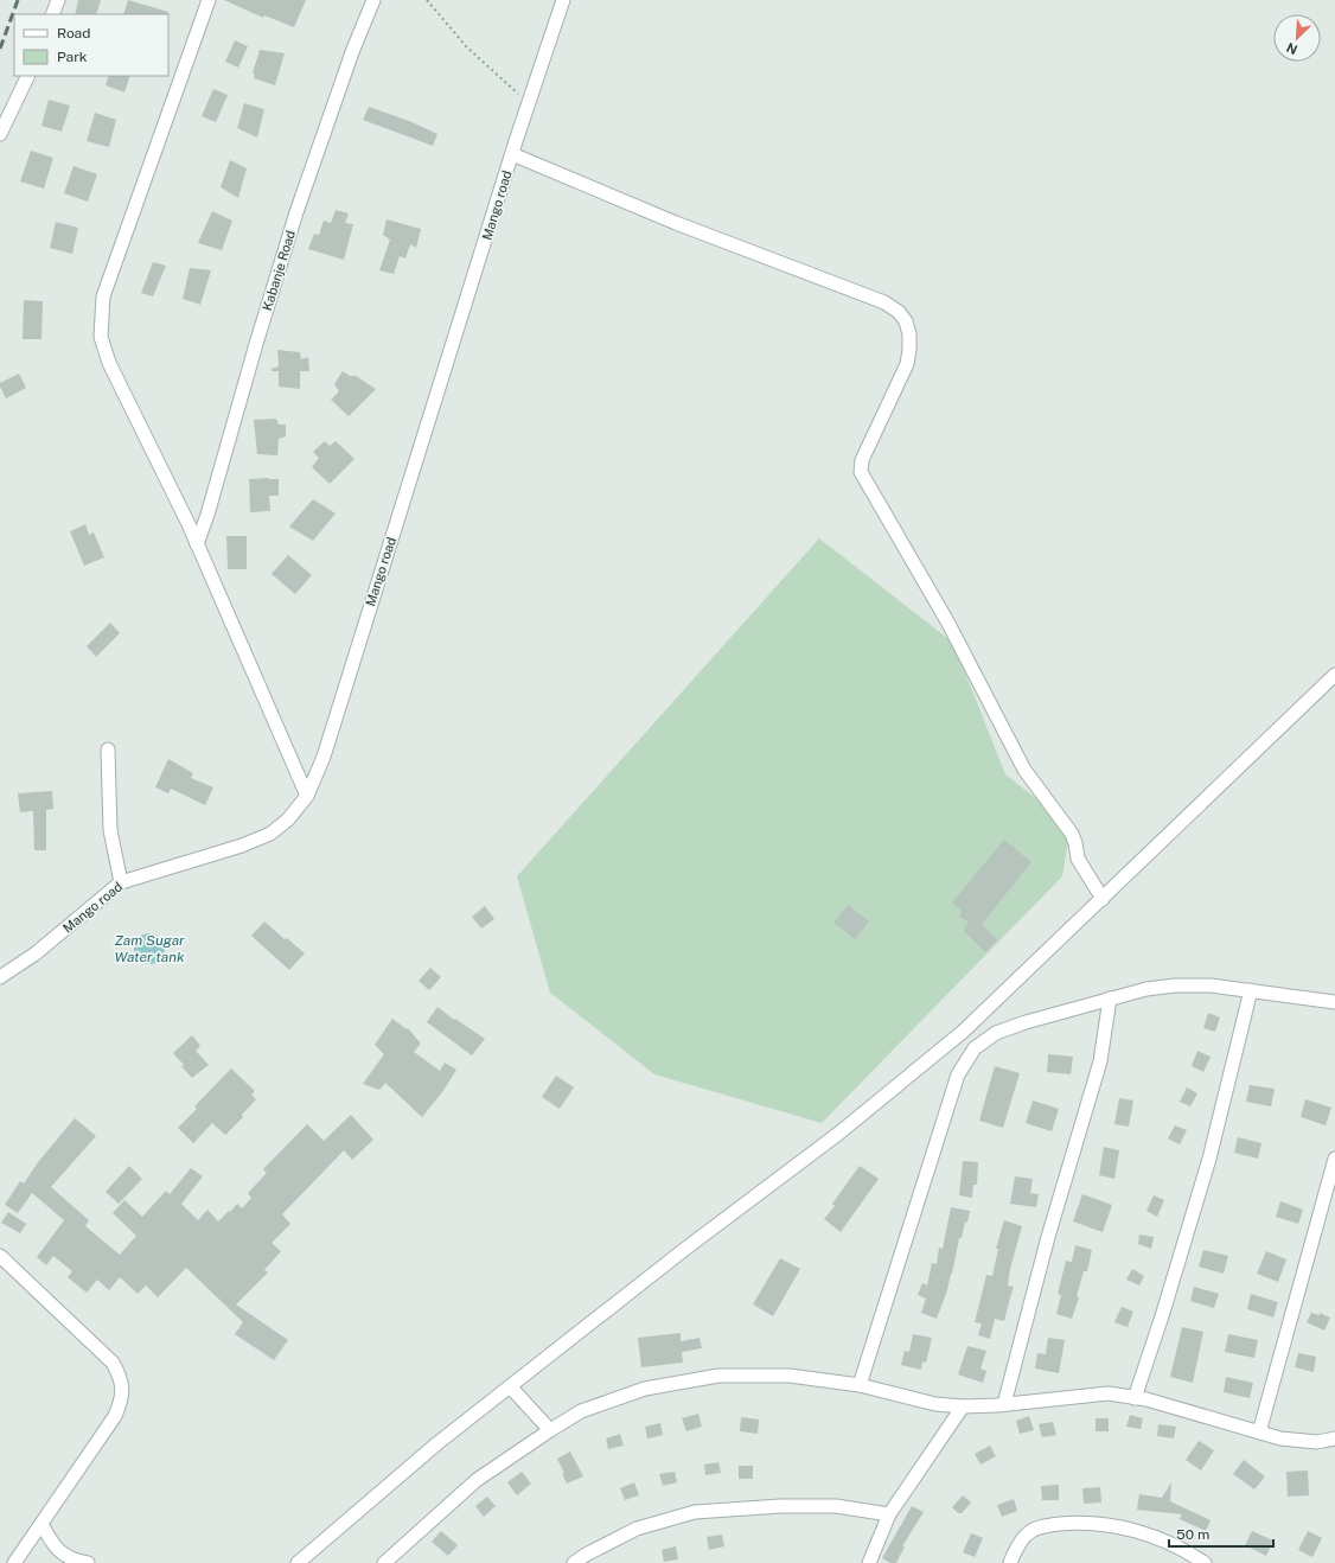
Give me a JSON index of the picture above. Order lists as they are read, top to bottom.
{
  "streets": {
    "street": ["Mango road", "Kabanje Road"]
  },
  "water": ["Zam Sugar Water tank"],
  "legend": ["Road", "Park"],
  "scale_bar": "50 m",
  "north": "bottom left"
}
